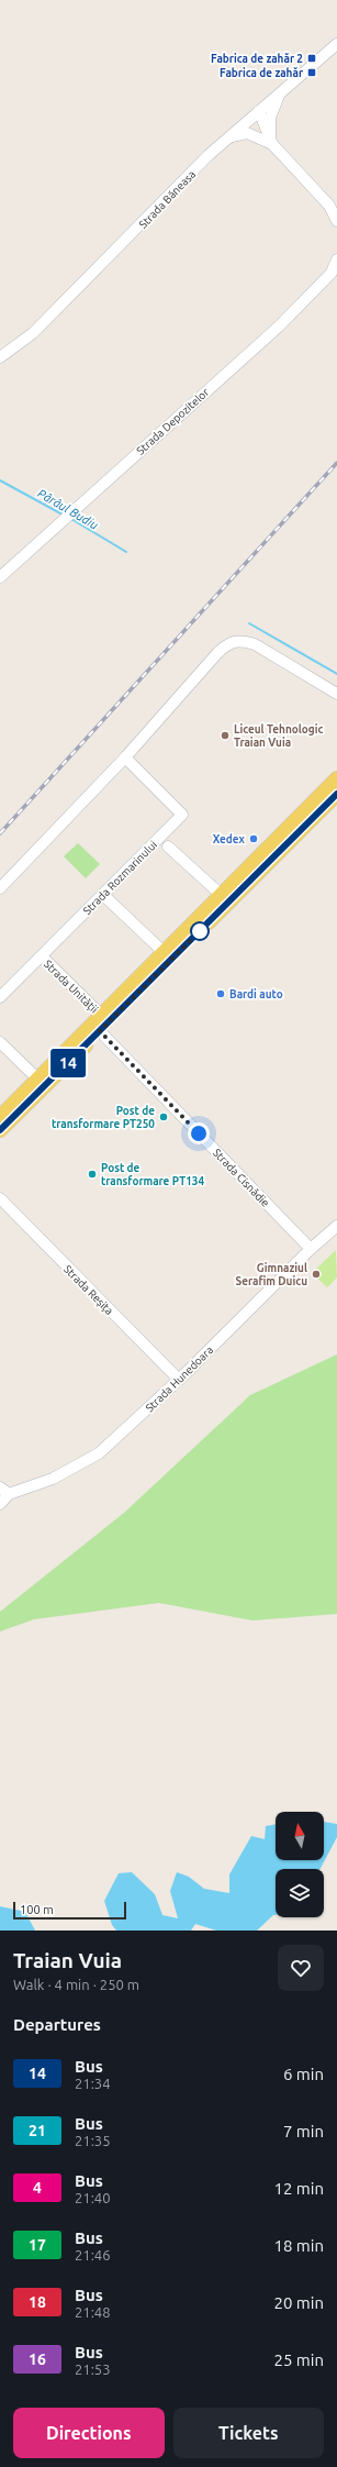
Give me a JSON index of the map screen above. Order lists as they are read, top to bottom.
{
  "streets": {
    "street": [
      "Strada Băneasa",
      "Strada Depozitelor",
      "Strada Rozmarinului",
      "Strada Unității",
      "Strada Cisnădie",
      "Strada Reșița",
      "Strada Hunedoara"
    ]
  },
  "crossings": [
    ["Strada Rozmarinului", "Strada Unității"],
    ["Strada Cisnădie", "Strada Hunedoara"],
    ["Strada Reșița", "Strada Hunedoara"]
  ],
  "water": ["Pârâul Budiu"],
  "places": {
    "transit": ["Fabrica de zahăr 2", "Fabrica de zahăr"],
    "other": [
      "Liceul Tehnologic Traian Vuia",
      "Xedex",
      "Bardi auto",
      "Post de transformare PT250",
      "Post de transformare PT134",
      "Gimnaziul Serafim Duicu"
    ]
  },
  "lines": ["bus line 14"],
  "scale_bar": "100 m",
  "north": "top",
  "page": {
    "on_map": "14",
    "scale": "100 m",
    "heading": [
      ["Traian Vuia", "Walk · 4 min · 250 m"],
      "Departures"
    ],
    "list": [
      {
        "mark": "14",
        "name": "Bus",
        "note": "21:34",
        "value": "6 min"
      },
      {
        "mark": "21",
        "name": "Bus",
        "note": "21:35",
        "value": "7 min"
      },
      {
        "mark": "4",
        "name": "Bus",
        "note": "21:40",
        "value": "12 min"
      },
      {
        "mark": "17",
        "name": "Bus",
        "note": "21:46",
        "value": "18 min"
      },
      {
        "mark": "18",
        "name": "Bus",
        "note": "21:48",
        "value": "20 min"
      },
      {
        "mark": "16",
        "name": "Bus",
        "note": "21:53",
        "value": "25 min"
      }
    ],
    "buttons": ["Directions", "Tickets"]
  }
}
